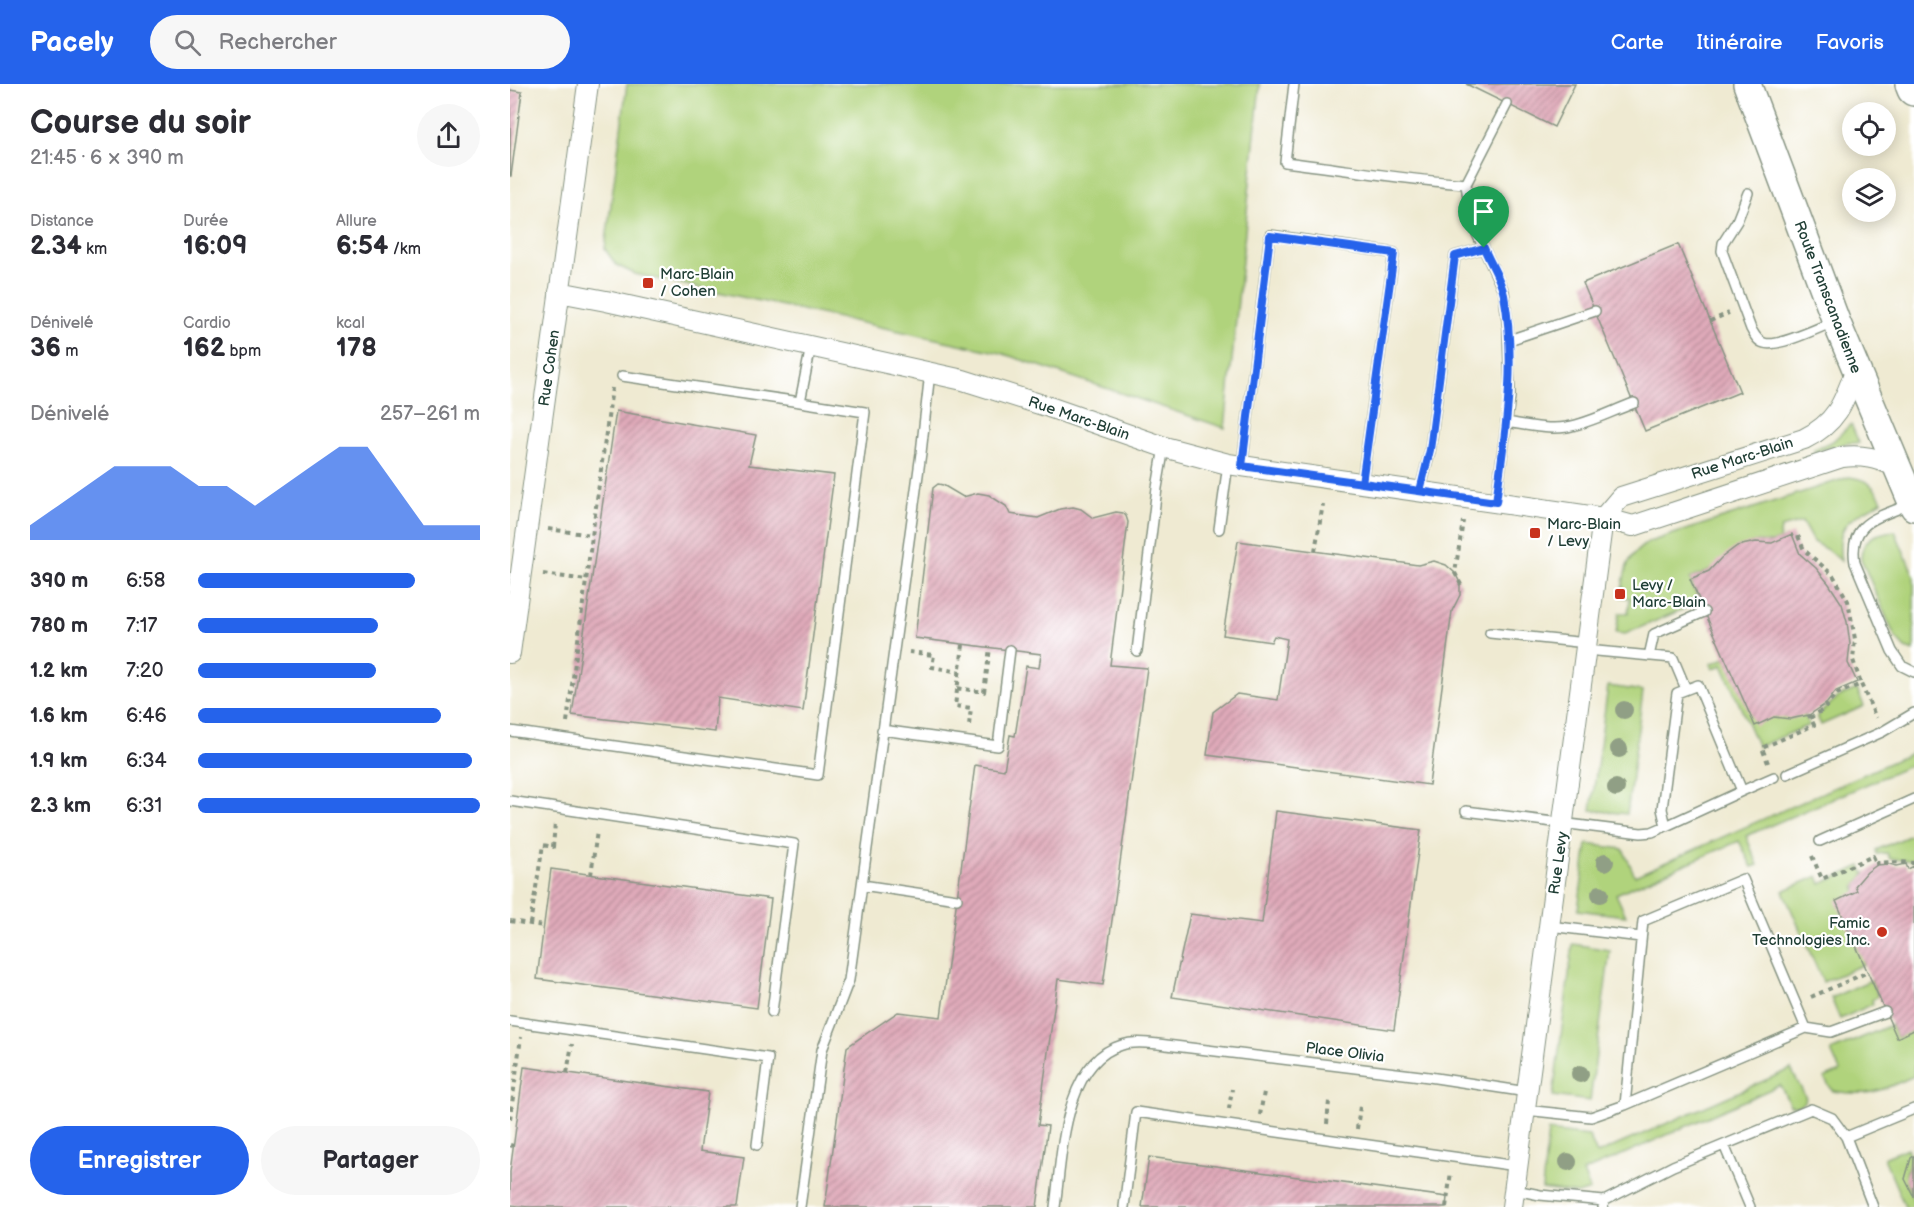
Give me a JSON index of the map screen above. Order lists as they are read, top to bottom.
{
  "streets": {
    "main road": ["Route Transcanadienne"],
    "street": ["Rue Cohen", "Rue Marc-Blain", "Rue Levy"],
    "lane": ["Place Olivia"]
  },
  "crossings": [
    ["Route Transcanadienne", "Rue Marc-Blain"],
    ["Rue Cohen", "Rue Marc-Blain"],
    ["Rue Marc-Blain", "Rue Levy"],
    ["Rue Levy", "Place Olivia"]
  ],
  "places": {
    "transit": ["Marc-Blain / Cohen", "Marc-Blain / Levy", "Levy / Marc-Blain"],
    "other": ["Famic Technologies Inc."]
  },
  "page": {
    "header": "Pacely",
    "search": "Rechercher",
    "nav": ["Carte", "Itinéraire", "Favoris"],
    "heading": ["Course du soir", "21:45 · 6 × 390 m"],
    "stats": [
      ["Distance", "2.34 km"],
      ["Durée", "16:09"],
      ["Allure", "6:54 /km"],
      ["Dénivelé", "36 m"],
      ["Cardio", "162 bpm"],
      ["kcal", "178"]
    ],
    "chart": ["Dénivelé", "257–261 m"],
    "list": [
      {
        "name": "390 m",
        "note": "6:58"
      },
      {
        "name": "780 m",
        "note": "7:17"
      },
      {
        "name": "1.2 km",
        "note": "7:20"
      },
      {
        "name": "1.6 km",
        "note": "6:46"
      },
      {
        "name": "1.9 km",
        "note": "6:34"
      },
      {
        "name": "2.3 km",
        "note": "6:31"
      }
    ],
    "buttons": ["Enregistrer", "Partager"]
  }
}
